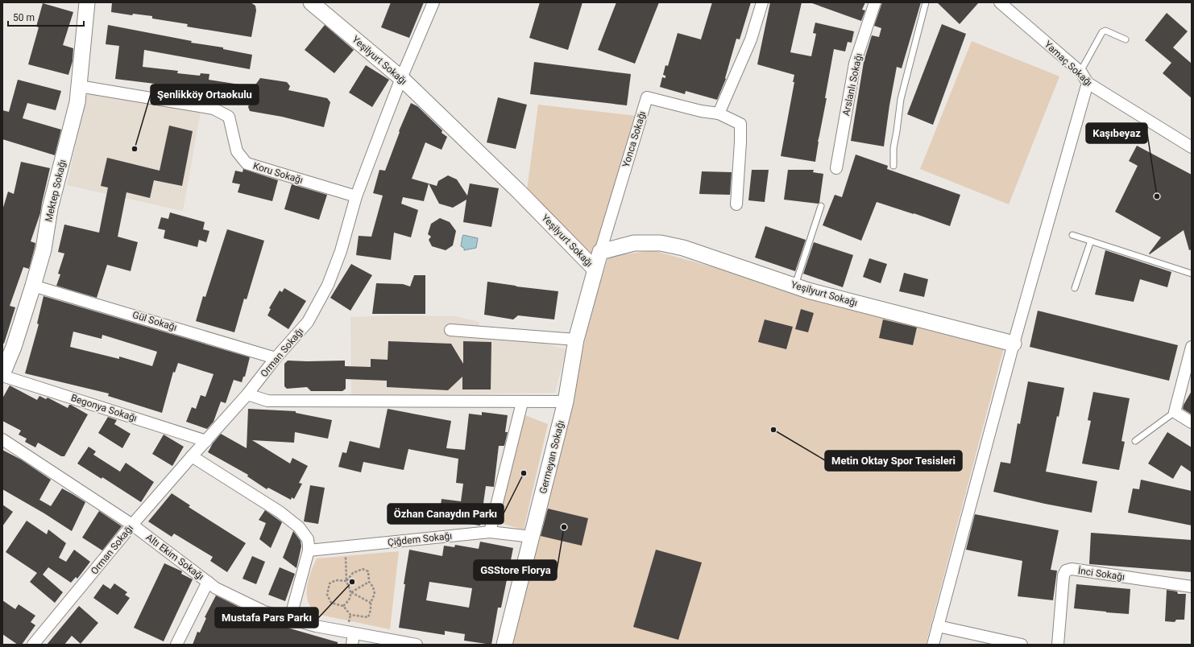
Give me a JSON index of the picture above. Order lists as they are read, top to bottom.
{
  "streets": {
    "main road": ["Yeşilyurt Sokağı", "Mektep Sokağı", "Germeyan Sokağı"],
    "street": [
      "Yamaç Sokağı",
      "Arslanlı Sokağı",
      "Yonca Sokağı",
      "Koru Sokağı",
      "Gül Sokağı",
      "Orman Sokağı",
      "Begonya Sokağı",
      "Çiğdem Sokağı",
      "Altı Ekim Sokağı",
      "İnci Sokağı"
    ]
  },
  "crossings": [
    ["Yeşilyurt Sokağı", "Yonca Sokağı"],
    ["Yeşilyurt Sokağı", "Orman Sokağı"],
    ["Yeşilyurt Sokağı", "Germeyan Sokağı"],
    ["Koru Sokağı", "Mektep Sokağı"],
    ["Koru Sokağı", "Orman Sokağı"],
    ["Mektep Sokağı", "Gül Sokağı"],
    ["Mektep Sokağı", "Begonya Sokağı"],
    ["Gül Sokağı", "Orman Sokağı"],
    ["Orman Sokağı", "Begonya Sokağı"],
    ["Orman Sokağı", "Altı Ekim Sokağı"],
    ["Germeyan Sokağı", "Çiğdem Sokağı"]
  ],
  "places": [
    "Şenlikköy Ortaokulu",
    "Kaşıbeyaz",
    "Metin Oktay Spor Tesisleri",
    "Özhan Canaydın Parkı",
    "GSStore Florya",
    "Mustafa Pars Parkı"
  ],
  "scale_bar": "50 m"
}
